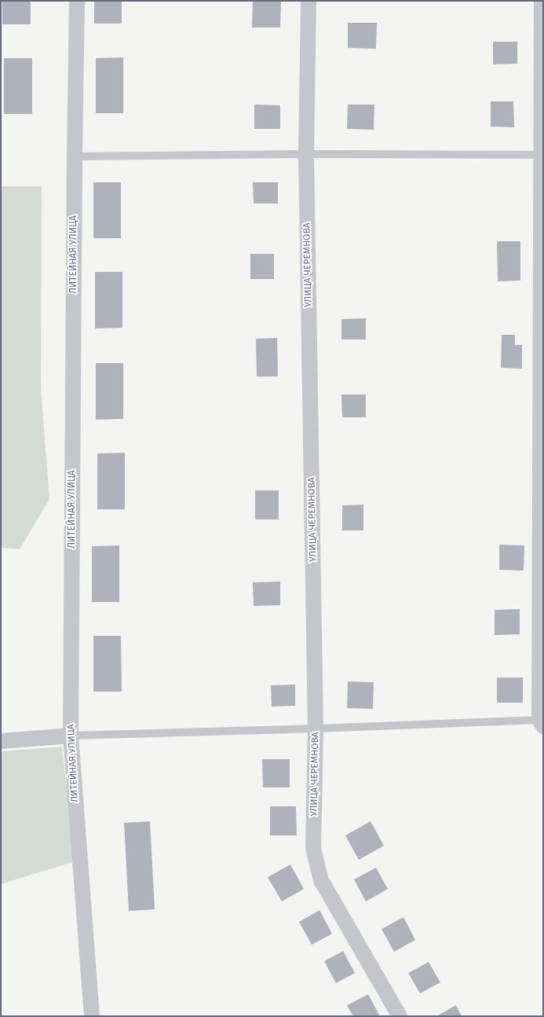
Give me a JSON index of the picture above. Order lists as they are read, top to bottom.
{
  "streets": {
    "street": ["ЛИТЕЙНАЯ УЛИЦА", "УЛИЦА ЧЕРЕМНОВА"]
  }
}
